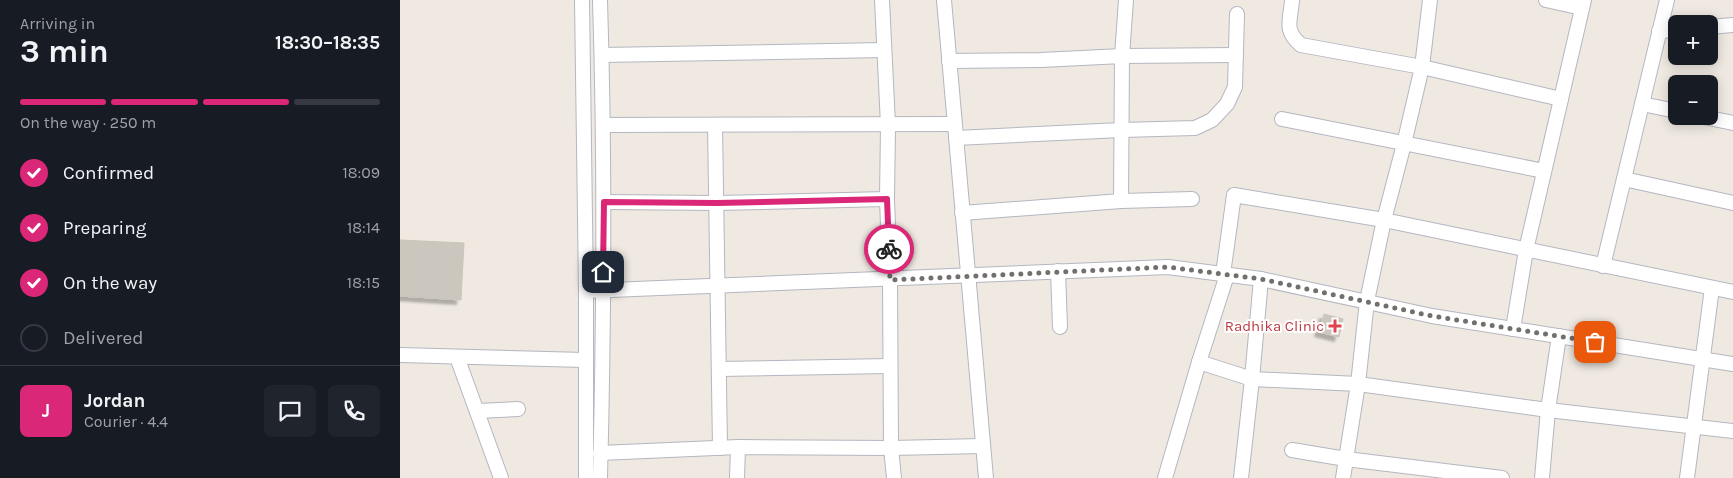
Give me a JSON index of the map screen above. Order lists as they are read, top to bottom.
{
  "places": {
    "health": ["Radhika Clinic"]
  },
  "page": {
    "heading": ["3 min", "Arriving in", "18:30–18:35"],
    "panel": ["Jordan", "Courier · 4.4"],
    "map_buttons": ["+", "−"],
    "bar": "On the way · 250 m",
    "list": [
      ["Confirmed", "18:09"],
      ["Preparing", "18:14"],
      ["On the way", "18:15"],
      "Delivered"
    ],
    "round": "J"
  }
}
